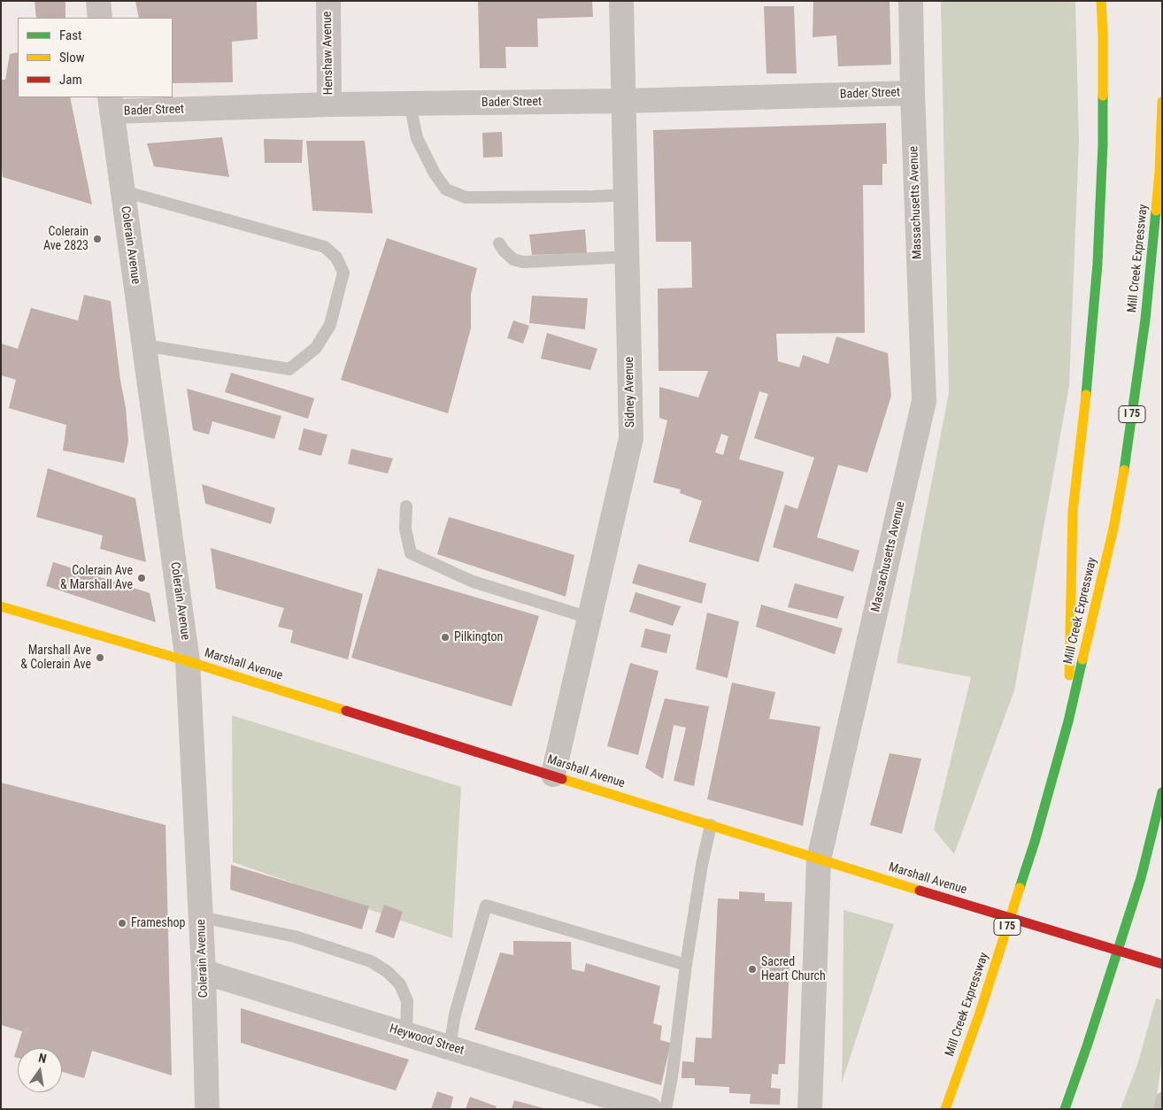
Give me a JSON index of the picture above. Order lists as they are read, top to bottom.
{
  "streets": {
    "main road": ["Mill Creek Expressway", "I 75", "Marshall Avenue"],
    "street": [
      "Henshaw Avenue",
      "Bader Street",
      "Massachusetts Avenue",
      "Colerain Avenue",
      "Sidney Avenue",
      "Heywood Street"
    ]
  },
  "crossings": [
    ["Henshaw Avenue", "Bader Street"],
    ["Bader Street", "Massachusetts Avenue"],
    ["Bader Street", "Colerain Avenue"],
    ["Bader Street", "Sidney Avenue"],
    ["Massachusetts Avenue", "Marshall Avenue"],
    ["Colerain Avenue", "Marshall Avenue"],
    ["Colerain Avenue", "Heywood Street"],
    ["Sidney Avenue", "Marshall Avenue"]
  ],
  "places": [
    "Colerain Ave 2823",
    "Colerain Ave & Marshall Ave",
    "Pilkington",
    "Marshall Ave & Colerain Ave",
    "Frameshop",
    "Sacred Heart Church"
  ],
  "legend": ["Fast", "Slow", "Jam"],
  "north": "top"
}
